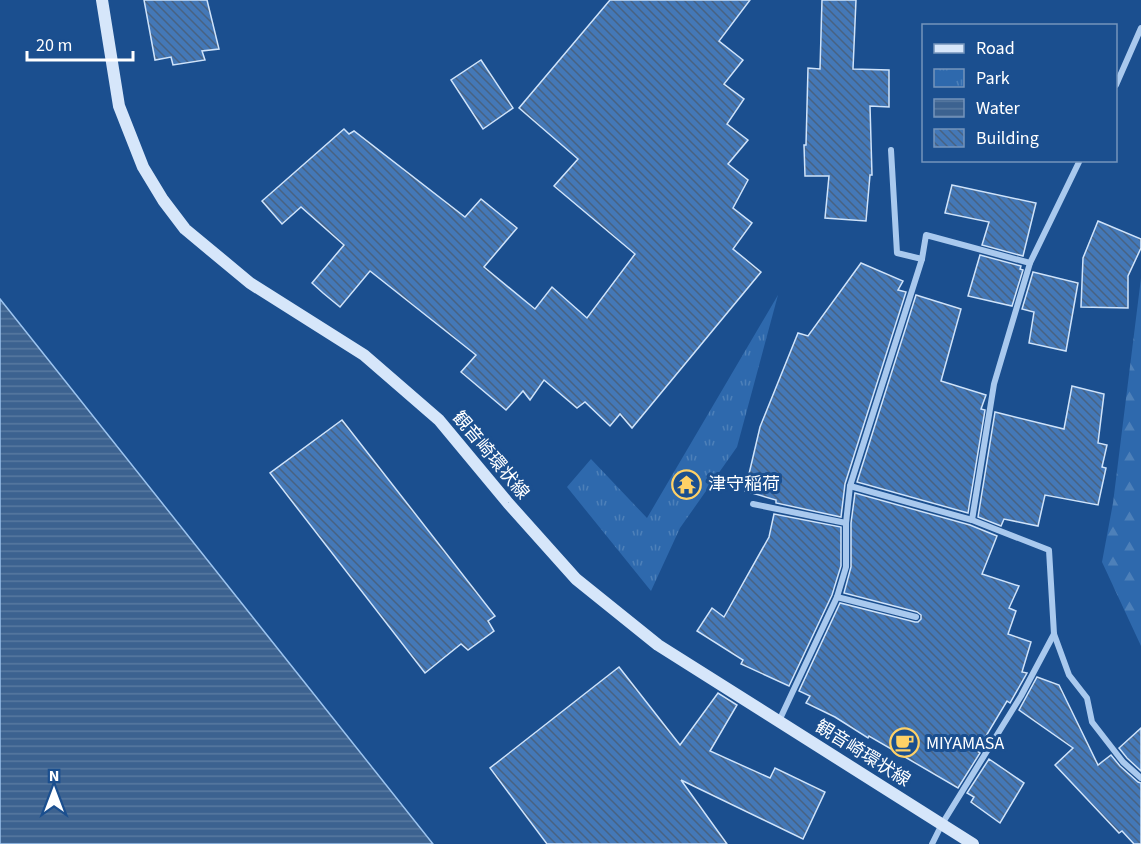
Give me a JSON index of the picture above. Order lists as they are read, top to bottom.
{
  "streets": {
    "main road": ["観音崎環状線"]
  },
  "places": {
    "temple": ["津守稲荷"],
    "cafe": ["MIYAMASA"]
  },
  "legend": [
    "Road",
    "Park",
    "Water",
    "Building"
  ],
  "scale_bar": "20 m",
  "north": "top"
}
